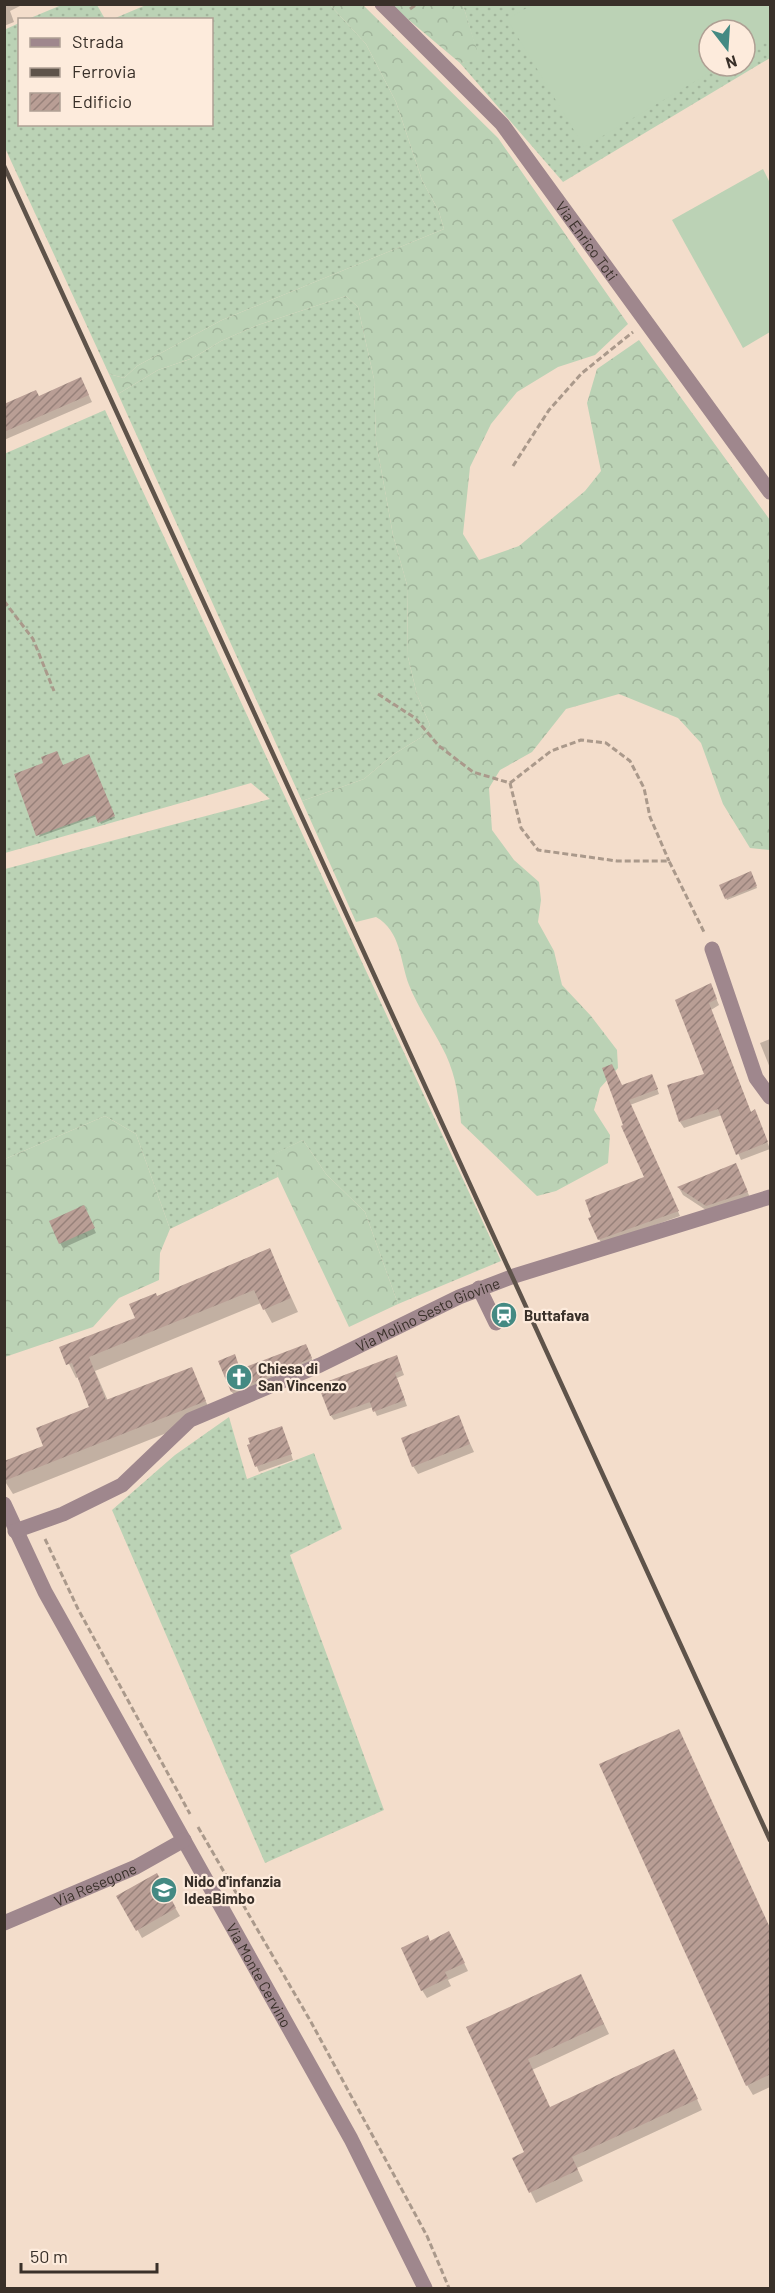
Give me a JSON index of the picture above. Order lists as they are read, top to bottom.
{
  "streets": {
    "street": [
      "Via Enrico Toti",
      "Via Molino Sesto Giovine",
      "Via Resegone",
      "Via Monte Cervino"
    ]
  },
  "crossings": [
    ["Via Molino Sesto Giovine", "Via Monte Cervino"],
    ["Via Resegone", "Via Monte Cervino"]
  ],
  "places": {
    "station": ["Buttafava"],
    "church": ["Chiesa di San Vincenzo"],
    "school or university": ["Nido d'infanzia IdeaBimbo"]
  },
  "legend": ["Strada", "Ferrovia", "Edificio"],
  "scale_bar": "50 m",
  "north": "bottom"
}
